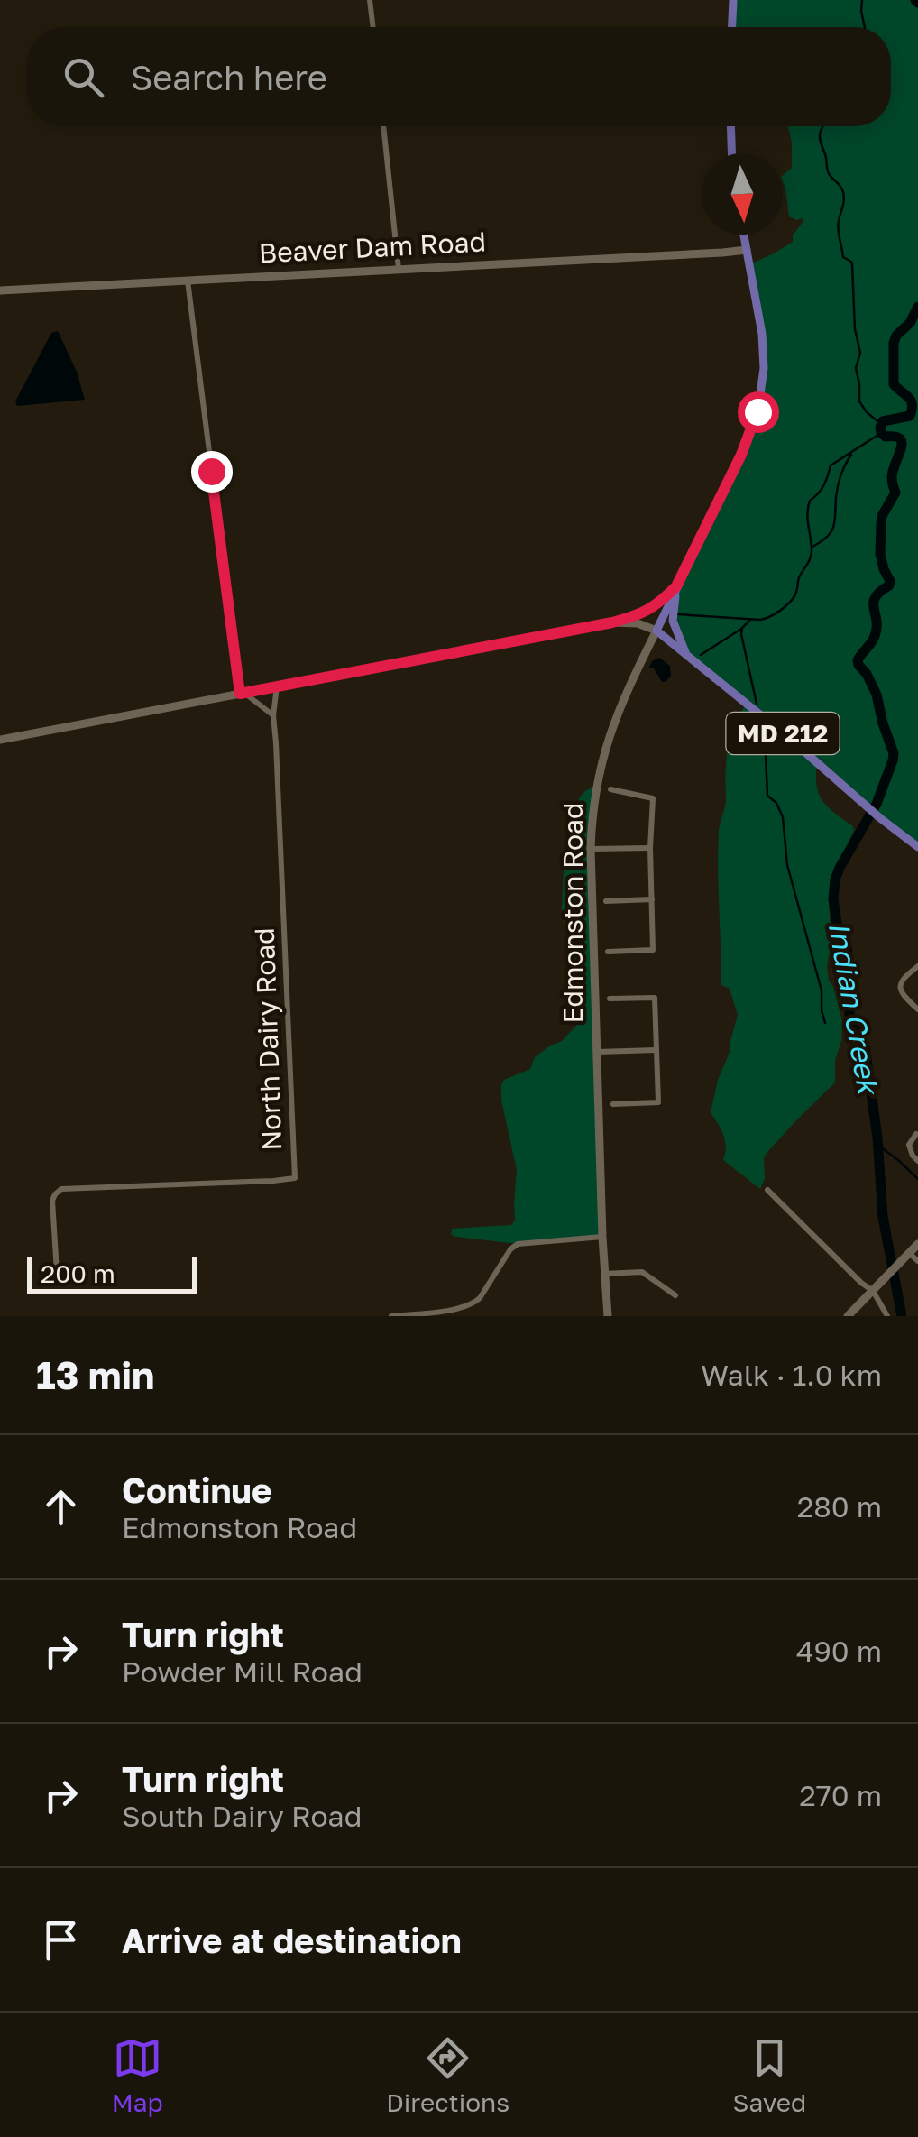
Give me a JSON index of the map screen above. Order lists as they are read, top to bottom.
{
  "streets": {
    "main road": ["Beaver Dam Road", "MD 212", "Edmonston Road"],
    "street": ["North Dairy Road"]
  },
  "crossings": [
    ["Beaver Dam Road", "Edmonston Road"],
    ["MD 212", "Edmonston Road"]
  ],
  "water": ["Indian Creek"],
  "scale_bar": "200 m",
  "north": "bottom",
  "page": {
    "search": "Search here",
    "scale": "200 m",
    "heading": ["13 min", "Walk · 1.0 km"],
    "list": [
      ["Continue", "Edmonston Road", "280 m"],
      ["Turn right", "Powder Mill Road", "490 m"],
      ["Turn right", "South Dairy Road", "270 m"],
      "Arrive at destination"
    ],
    "nav": ["Map", "Directions", "Saved"]
  }
}
